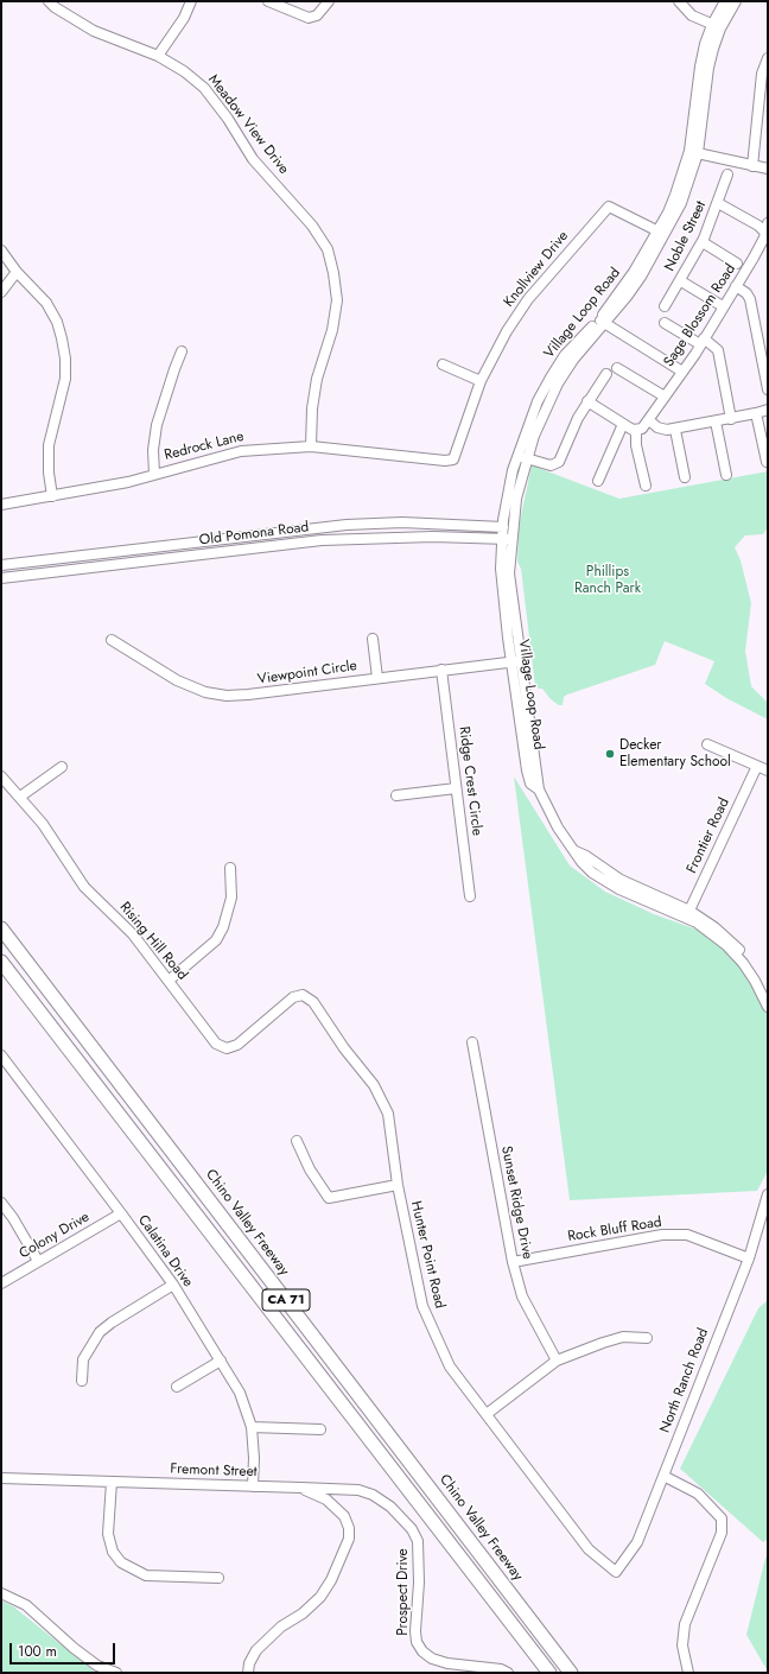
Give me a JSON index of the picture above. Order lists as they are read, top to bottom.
{
  "streets": {
    "highway": ["Chino Valley Freeway", "CA 71"],
    "street": [
      "Meadow View Drive",
      "Noble Street",
      "Knollview Drive",
      "Village Loop Road",
      "Sage Blossom Road",
      "Redrock Lane",
      "Old Pomona Road",
      "Viewpoint Circle",
      "Ridge Crest Circle",
      "Frontier Road",
      "Rising Hill Road",
      "Sunset Ridge Drive",
      "Rock Bluff Road",
      "Colony Drive",
      "Calatina Drive",
      "Hunter Point Road",
      "North Ranch Road",
      "Fremont Street",
      "Prospect Drive"
    ]
  },
  "crossings": [
    ["Meadow View Drive", "Redrock Lane"],
    ["Knollview Drive", "Village Loop Road"],
    ["Knollview Drive", "Redrock Lane"],
    ["Village Loop Road", "Old Pomona Road"],
    ["Village Loop Road", "Viewpoint Circle"],
    ["Village Loop Road", "Frontier Road"],
    ["Viewpoint Circle", "Ridge Crest Circle"],
    ["Rising Hill Road", "Hunter Point Road"],
    ["Sunset Ridge Drive", "Rock Bluff Road"],
    ["Rock Bluff Road", "North Ranch Road"],
    ["Colony Drive", "Calatina Drive"],
    ["Calatina Drive", "Fremont Street"],
    ["Hunter Point Road", "North Ranch Road"],
    ["Fremont Street", "Prospect Drive"]
  ],
  "parks": ["Phillips Ranch Park"],
  "places": ["Decker Elementary School"],
  "scale_bar": "100 m"
}
